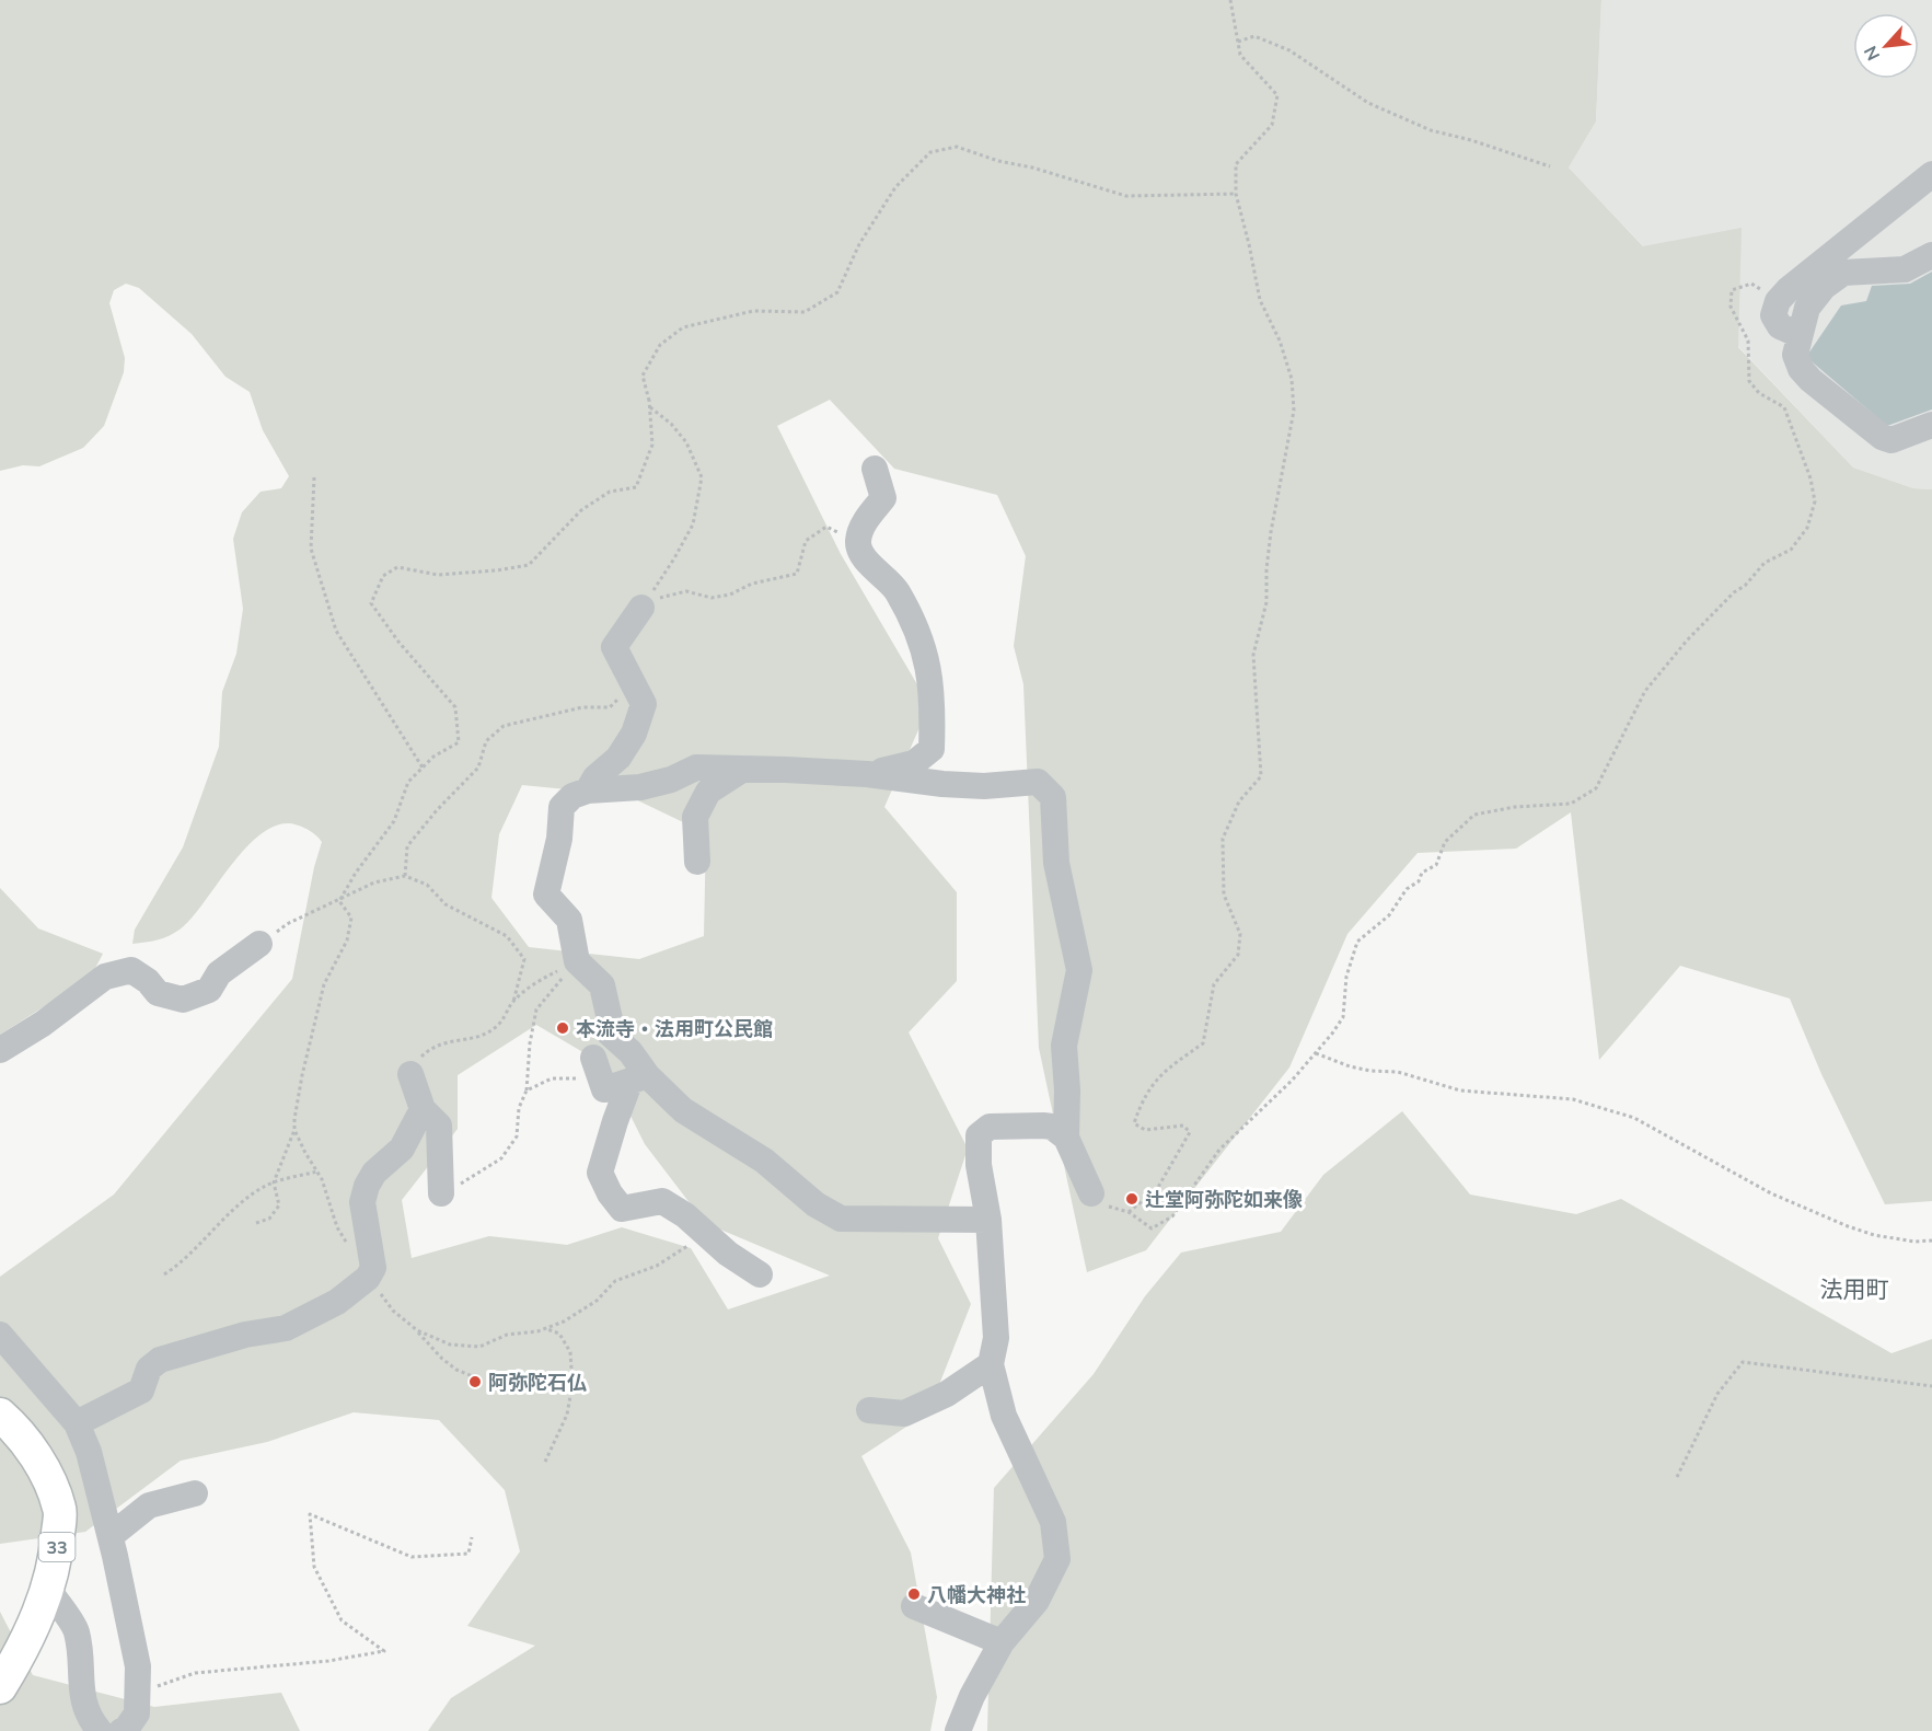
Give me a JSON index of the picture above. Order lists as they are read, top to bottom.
{
  "streets": {
    "main road": ["33"]
  },
  "districts": ["法用町"],
  "places": [
    "本流寺・法用町公民館",
    "辻堂阿弥陀如来像",
    "阿弥陀石仏",
    "八幡大神社"
  ],
  "north": "bottom left"
}
